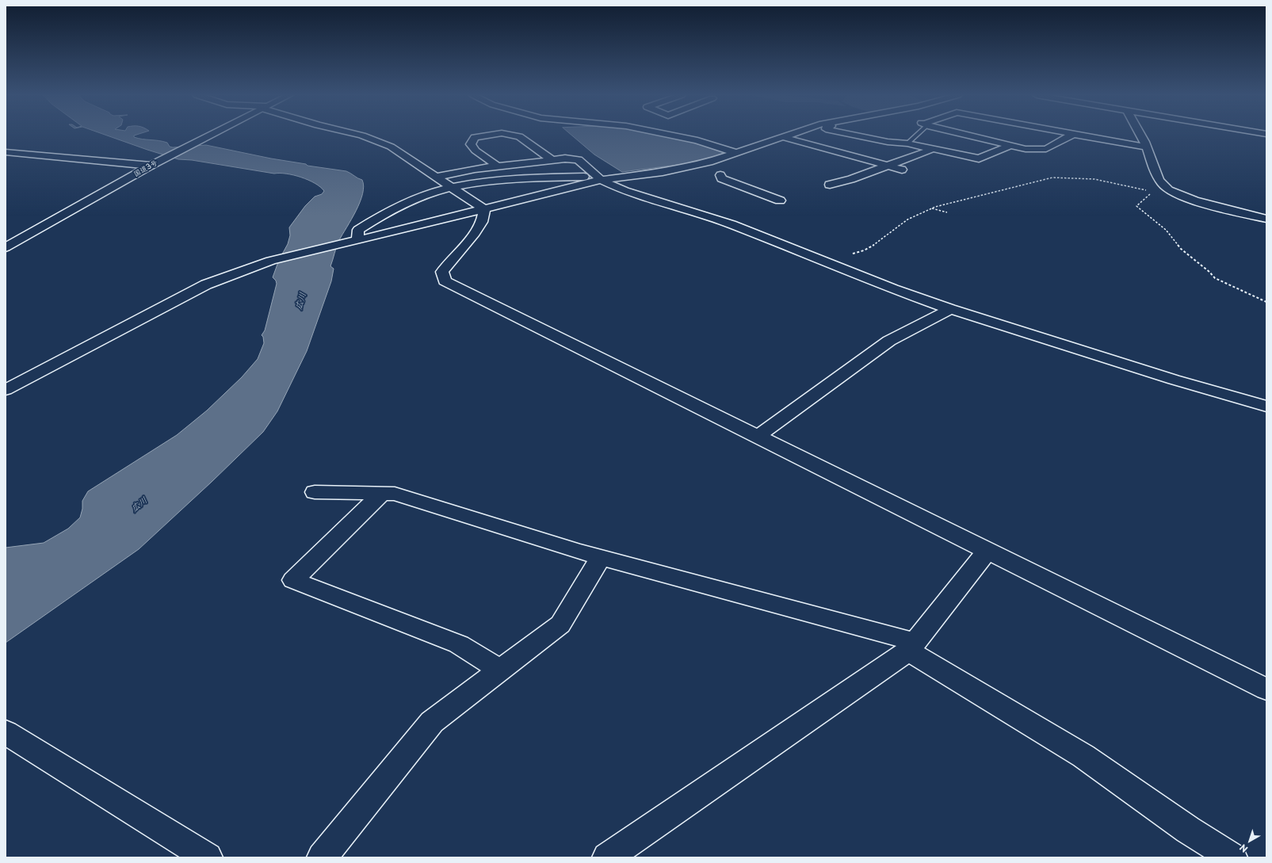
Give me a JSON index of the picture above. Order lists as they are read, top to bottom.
{
  "streets": {
    "main road": ["国道3号"]
  },
  "water": ["広川"],
  "north": "bottom left"
}
